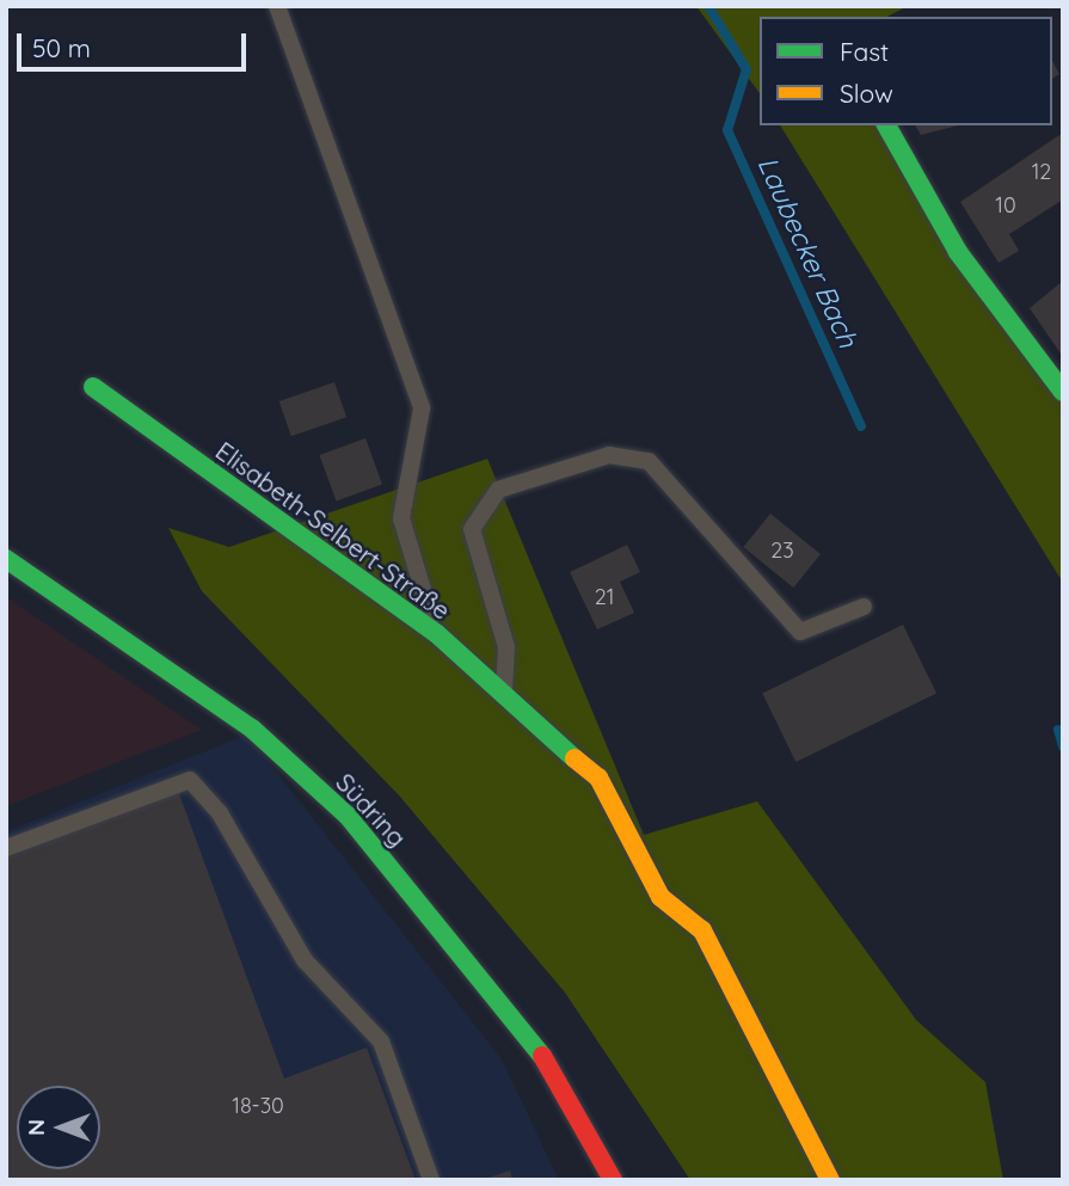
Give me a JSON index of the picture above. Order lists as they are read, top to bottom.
{
  "streets": {
    "street": ["Elisabeth-Selbert-Straße", "Südring"]
  },
  "water": ["Laubecker Bach"],
  "house_numbers": [
    "12",
    "10",
    "23",
    "21",
    "18-30"
  ],
  "legend": ["Fast", "Slow"],
  "scale_bar": "50 m",
  "north": "left"
}
